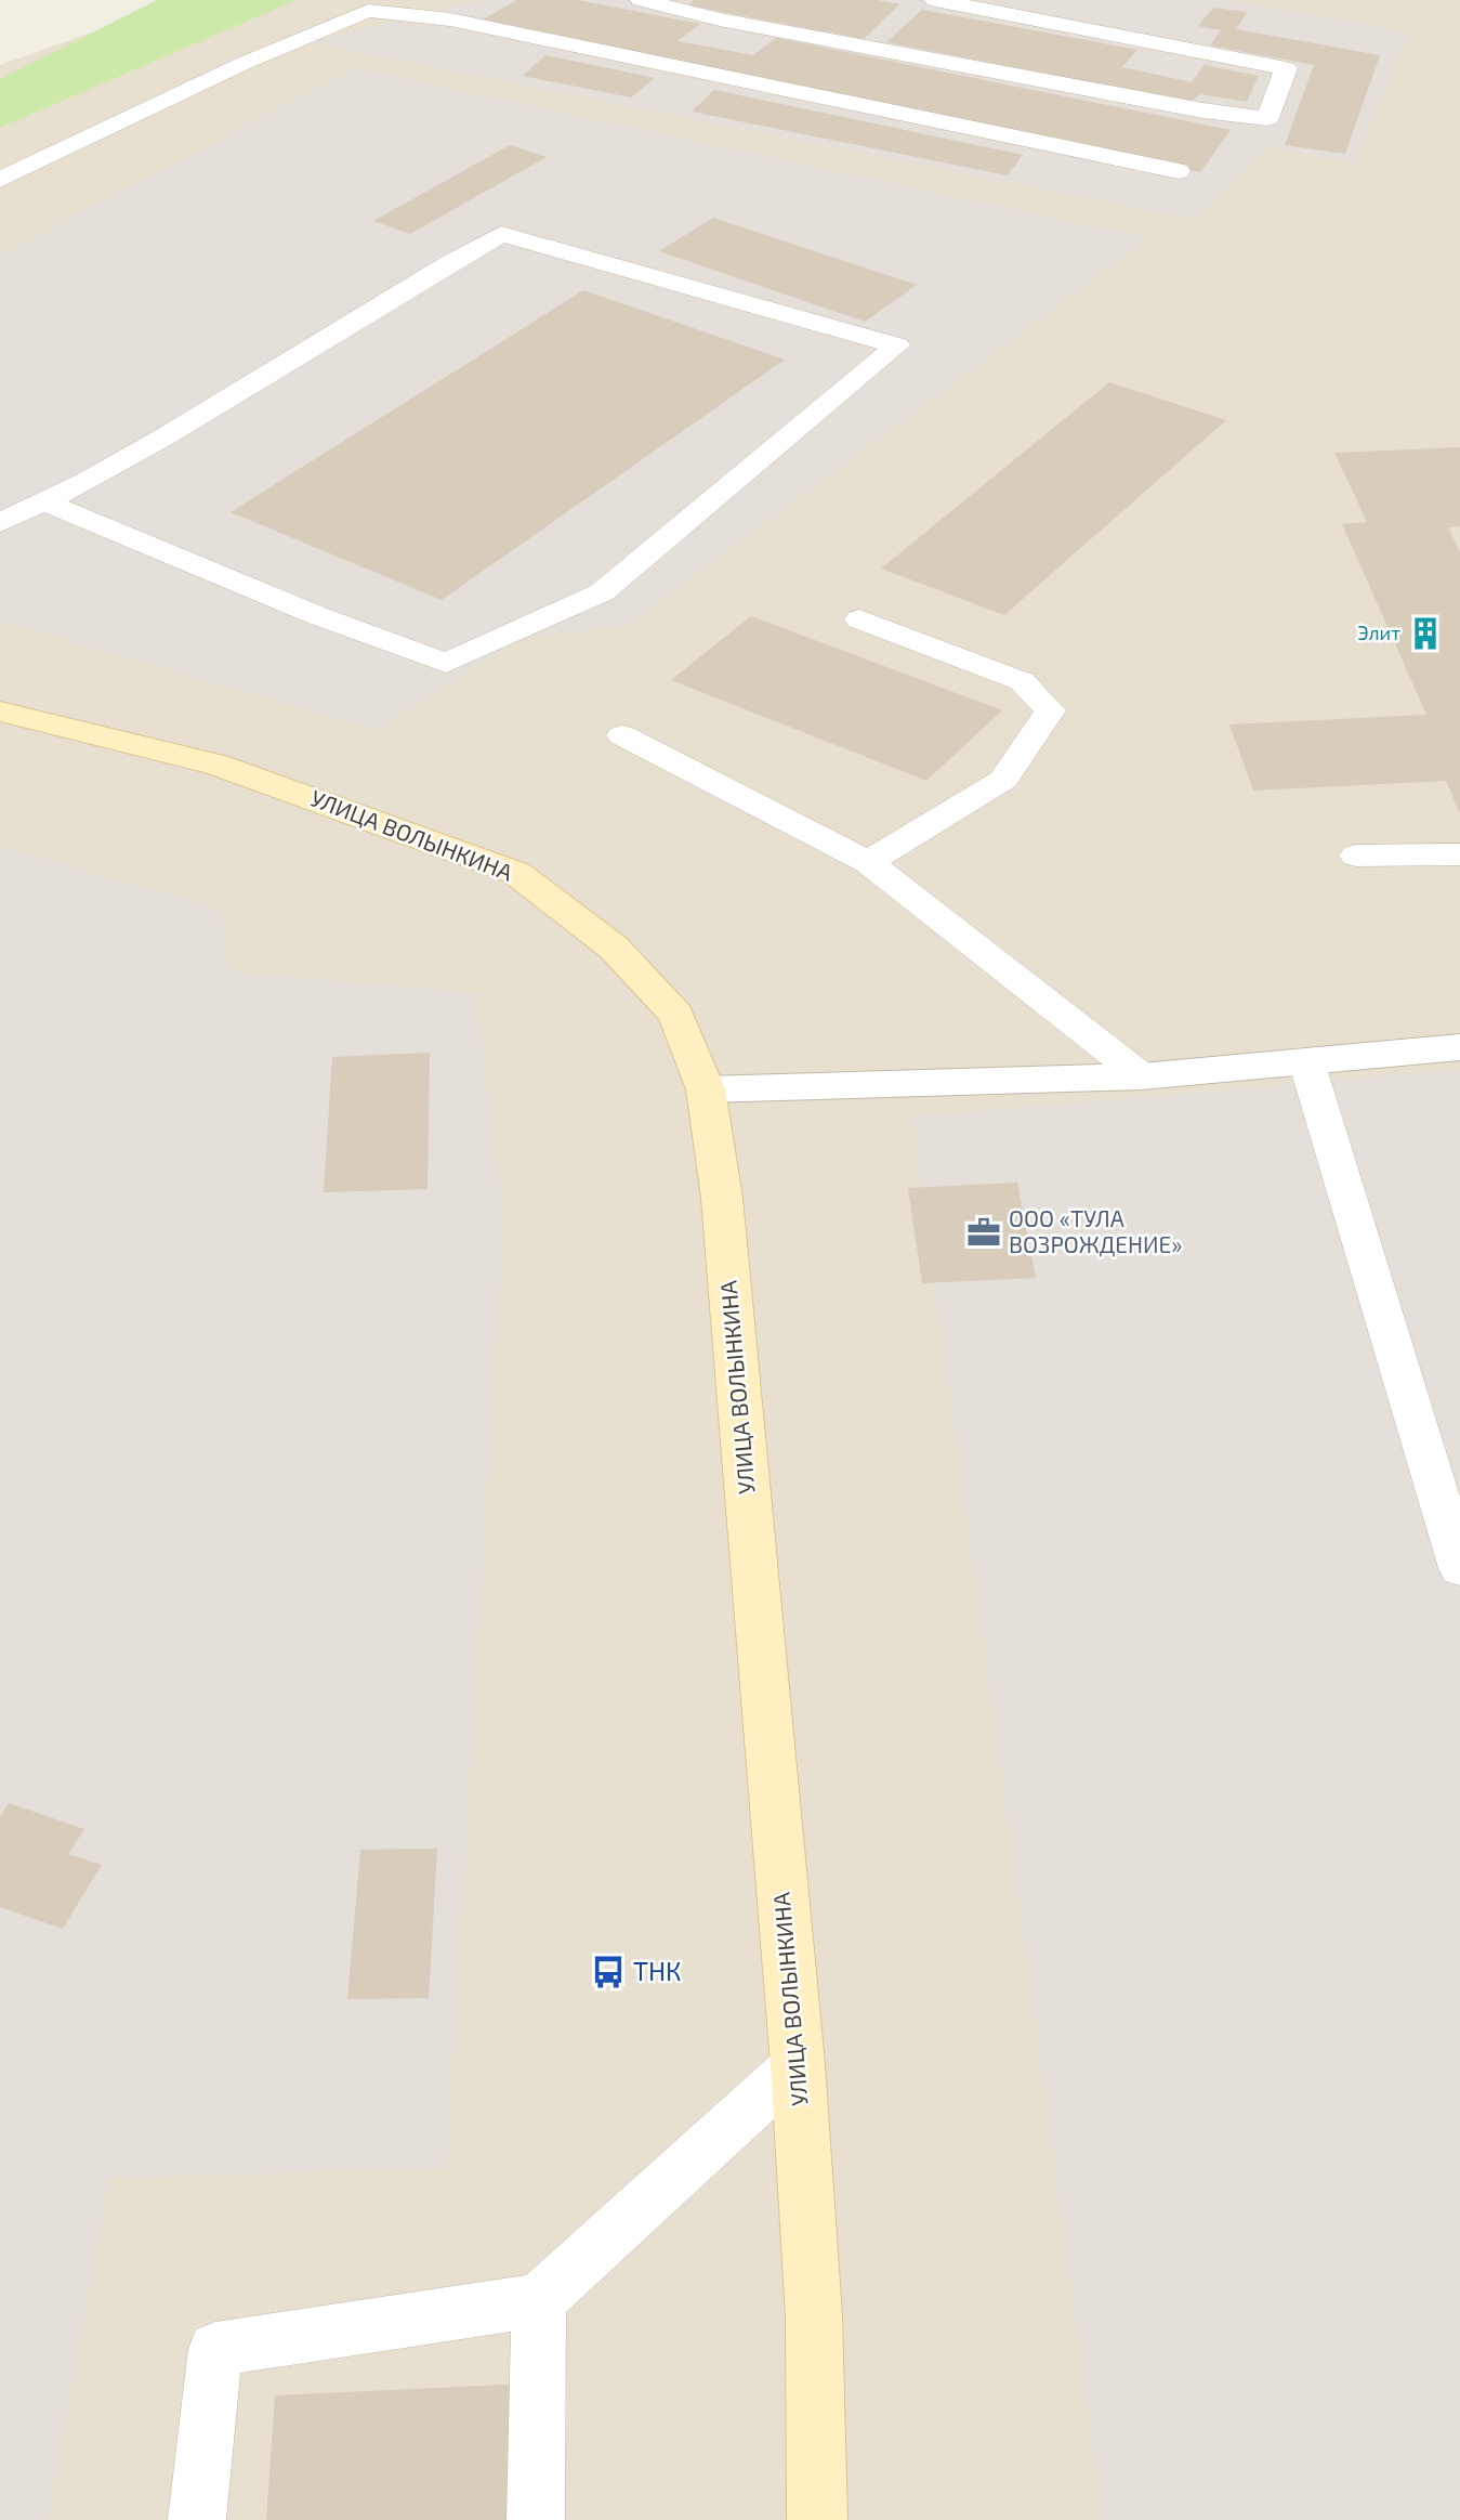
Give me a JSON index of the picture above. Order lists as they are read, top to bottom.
{
  "streets": {
    "street": ["УЛИЦА ВОЛЫНКИНА"]
  },
  "places": {
    "building": ["Элит"],
    "office": ["ООО «ТУЛА ВОЗРОЖДЕНИЕ»"],
    "bus stop": ["ТНК"]
  }
}
